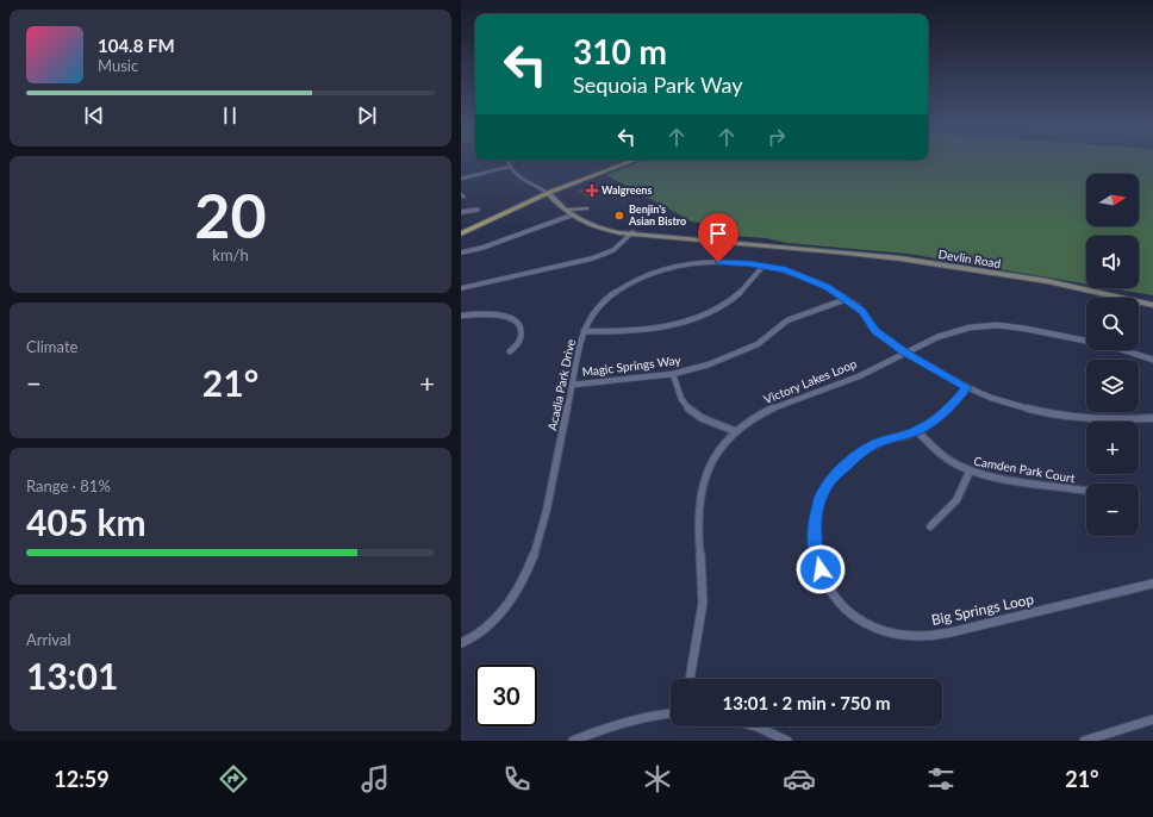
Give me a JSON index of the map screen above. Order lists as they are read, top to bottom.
{
  "streets": {
    "main road": ["Devlin Road"],
    "street": [
      "Magic Springs Way",
      "Victory Lakes Loop",
      "Acadia Park Drive",
      "Camden Park Court",
      "Big Springs Loop"
    ]
  },
  "crossings": [
    ["Magic Springs Way", "Acadia Park Drive"],
    ["Victory Lakes Loop", "Acadia Park Drive"],
    ["Acadia Park Drive", "Big Springs Loop"],
    ["Camden Park Court", "Big Springs Loop"]
  ],
  "places": {
    "health": ["Walgreens"],
    "other": ["Benjin's Asian Bistro"]
  },
  "north": "right",
  "page": {
    "turn": ["310 m", "Sequoia Park Way"],
    "song": ["104.8 FM", "Music"],
    "tile": [
      ["20", "km/h"],
      "Climate",
      ["Range · 81%", "405 km"],
      ["Arrival", "13:01"]
    ],
    "map_buttons": ["+", "−"],
    "heat": ["−", "21°", "+"],
    "limit": "30",
    "trip": "13:01 · 2 min · 750 m",
    "tabs": ["12:59", "21°"]
  }
}
